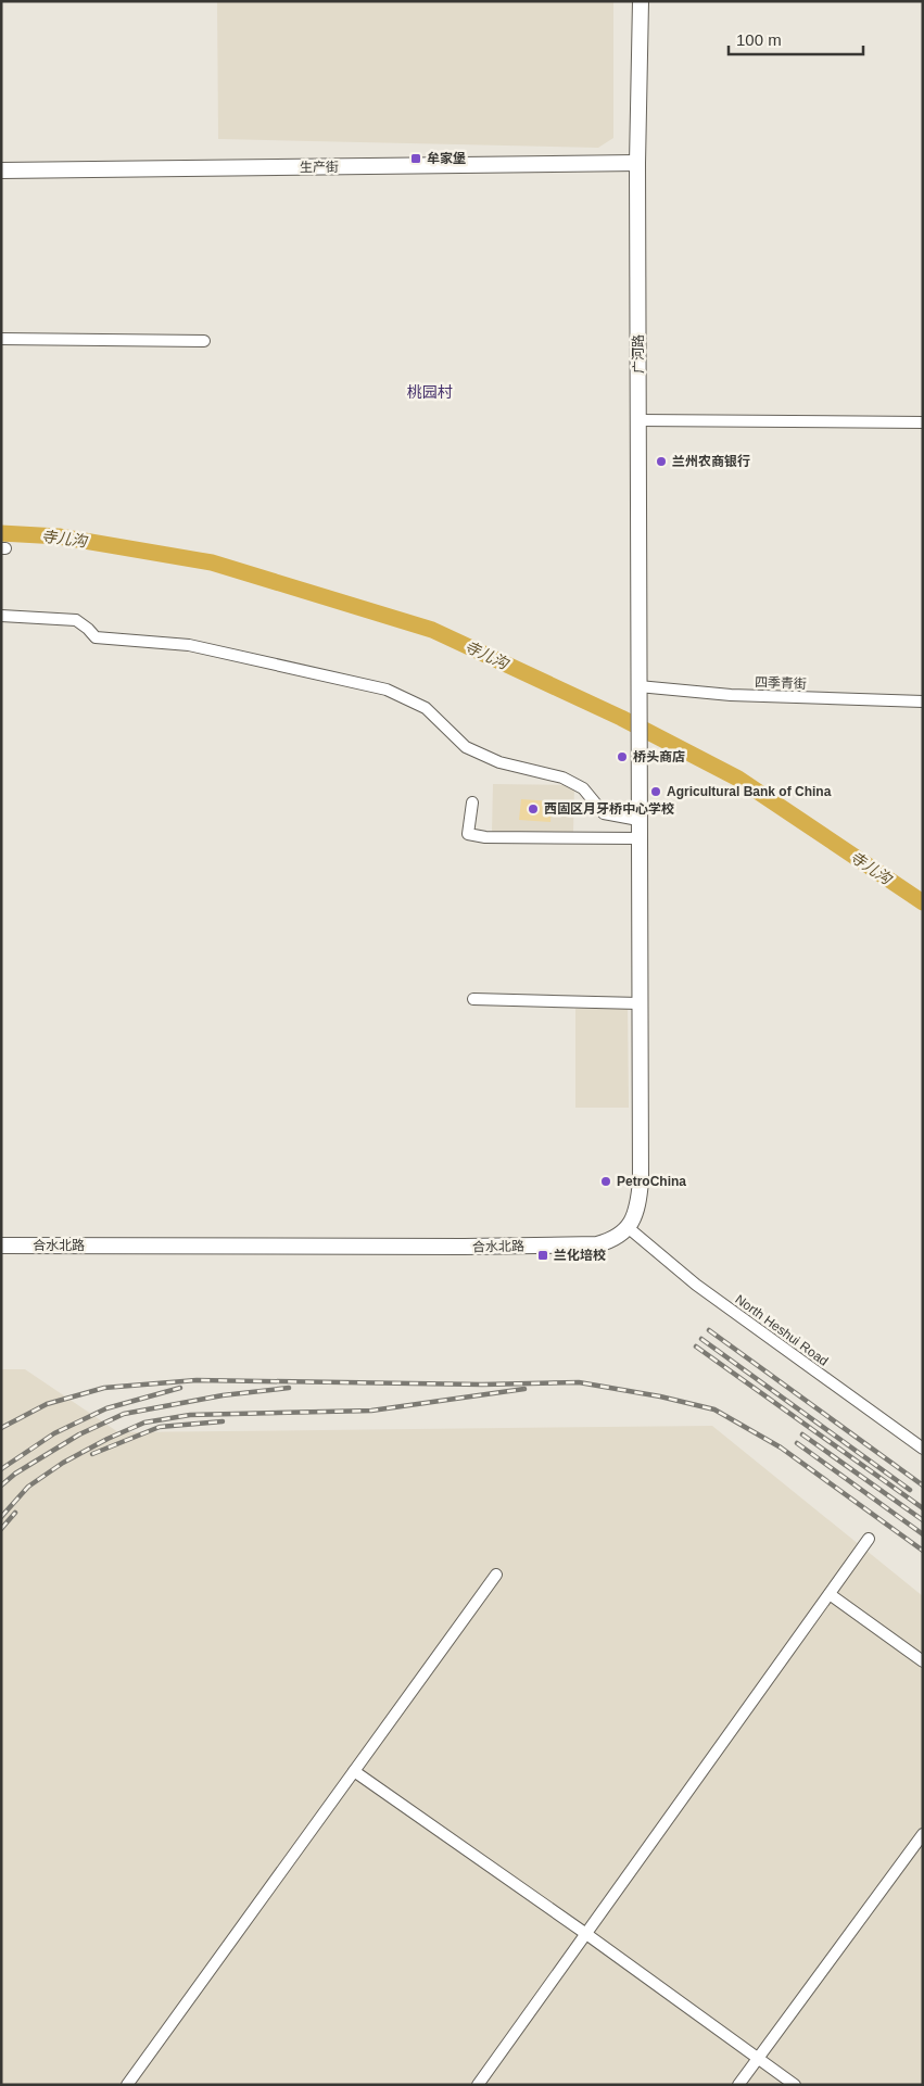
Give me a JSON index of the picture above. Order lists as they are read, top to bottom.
{
  "streets": {
    "street": [
      "生产街",
      "广河路",
      "四季青街",
      "合水北路",
      "North Heshui Road"
    ]
  },
  "crossings": [
    ["生产街", "广河路"],
    ["广河路", "四季青街"],
    ["合水北路", "North Heshui Road"]
  ],
  "districts": ["桃园村"],
  "water": ["寺儿沟"],
  "places": {
    "transit": ["牟家堡", "兰化培校"],
    "other": [
      "兰州农商银行",
      "桥头商店",
      "Agricultural Bank of China",
      "西固区月牙桥中心学校",
      "PetroChina"
    ]
  },
  "scale_bar": "100 m"
}
